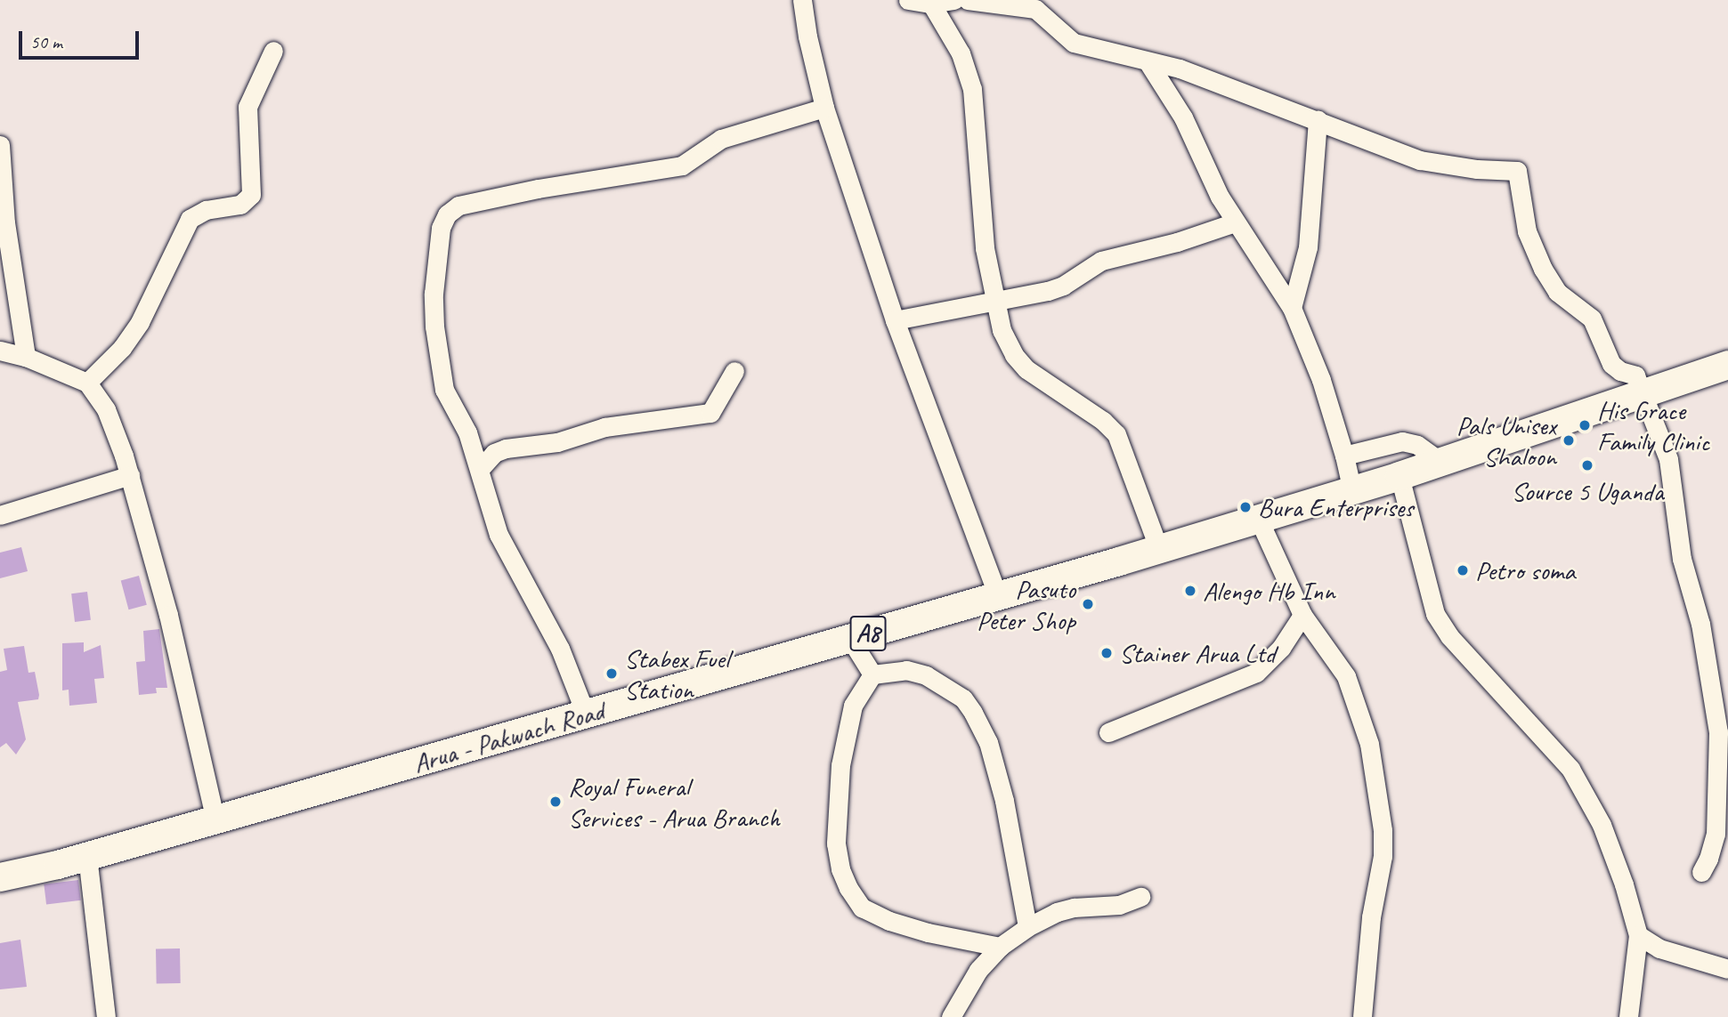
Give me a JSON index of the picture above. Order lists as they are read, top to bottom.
{
  "streets": {
    "main road": ["A8", "Arua - Pakwach Road"]
  },
  "places": [
    "His Grace Family Clinic",
    "Pals Unisex Shaloon",
    "Source 5 Uganda",
    "Bura Enterprises",
    "Petro soma",
    "Alengo Hb Inn",
    "Pasuto Peter Shop",
    "Stainer Arua Ltd",
    "Stabex Fuel Station",
    "Royal Funeral Services - Arua Branch"
  ],
  "scale_bar": "50 m"
}
